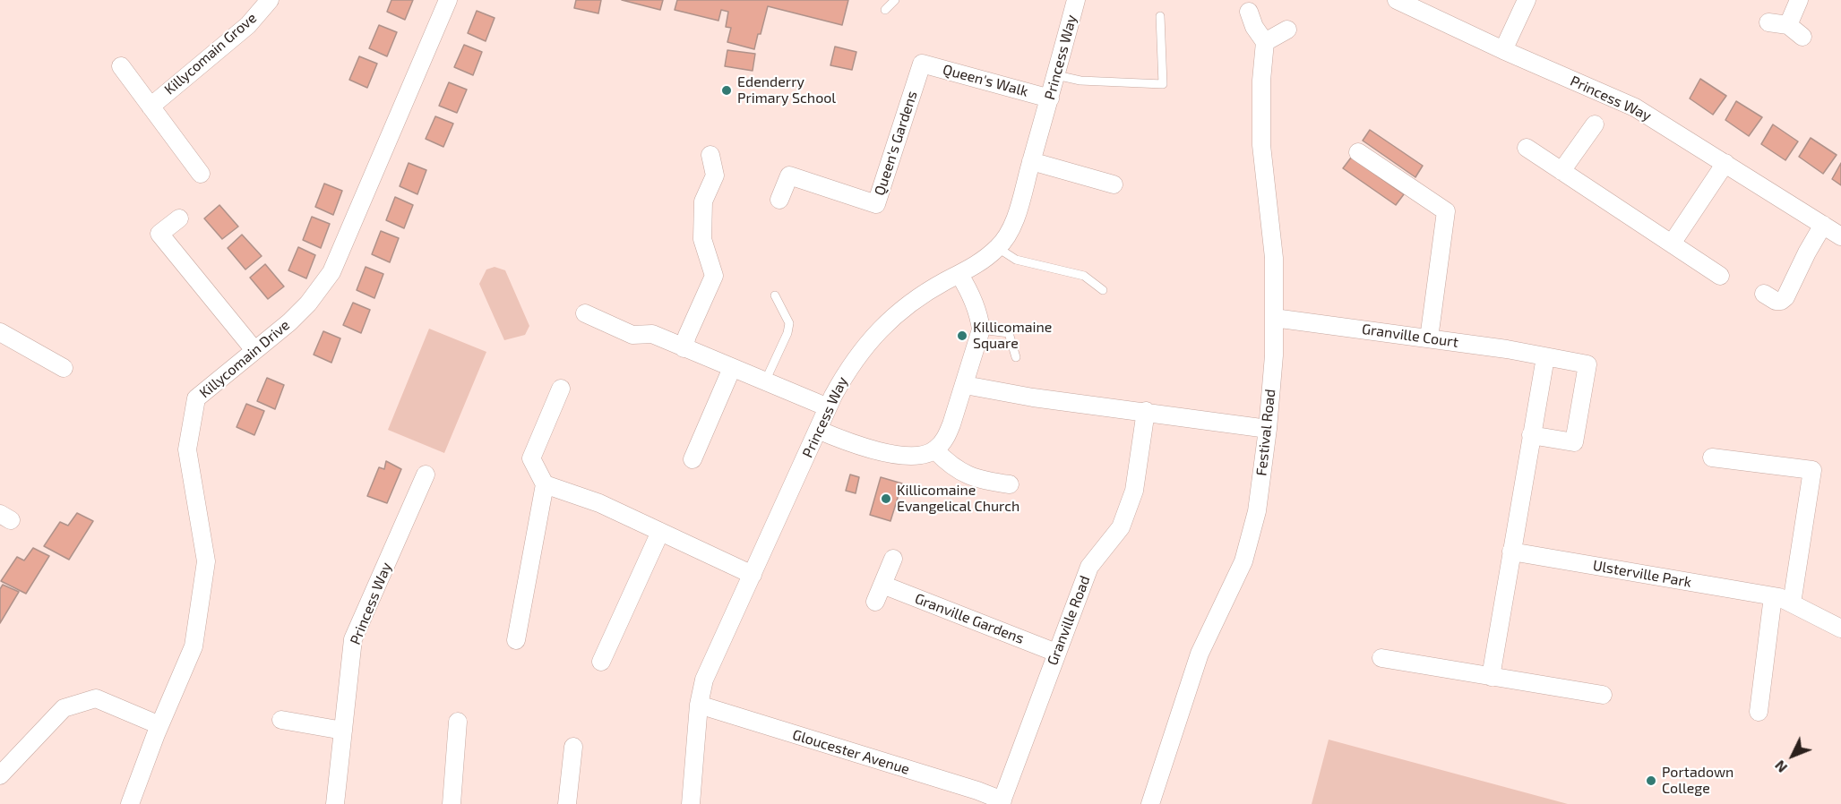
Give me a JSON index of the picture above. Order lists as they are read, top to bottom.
{
  "streets": {
    "street": [
      "Killycomain Grove",
      "Princess Way",
      "Queen's Walk",
      "Queen's Gardens",
      "Granville Court",
      "Killycomain Drive",
      "Festival Road",
      "Ulsterville Park",
      "Granville Gardens",
      "Granville Road",
      "Gloucester Avenue"
    ]
  },
  "crossings": [
    ["Princess Way", "Queen's Walk"],
    ["Princess Way", "Gloucester Avenue"],
    ["Queen's Walk", "Queen's Gardens"],
    ["Granville Court", "Festival Road"],
    ["Granville Gardens", "Granville Road"],
    ["Granville Road", "Gloucester Avenue"]
  ],
  "places": [
    "Edenderry Primary School",
    "Killicomaine Square",
    "Killicomaine Evangelical Church",
    "Portadown College"
  ],
  "north": "bottom left"
}
